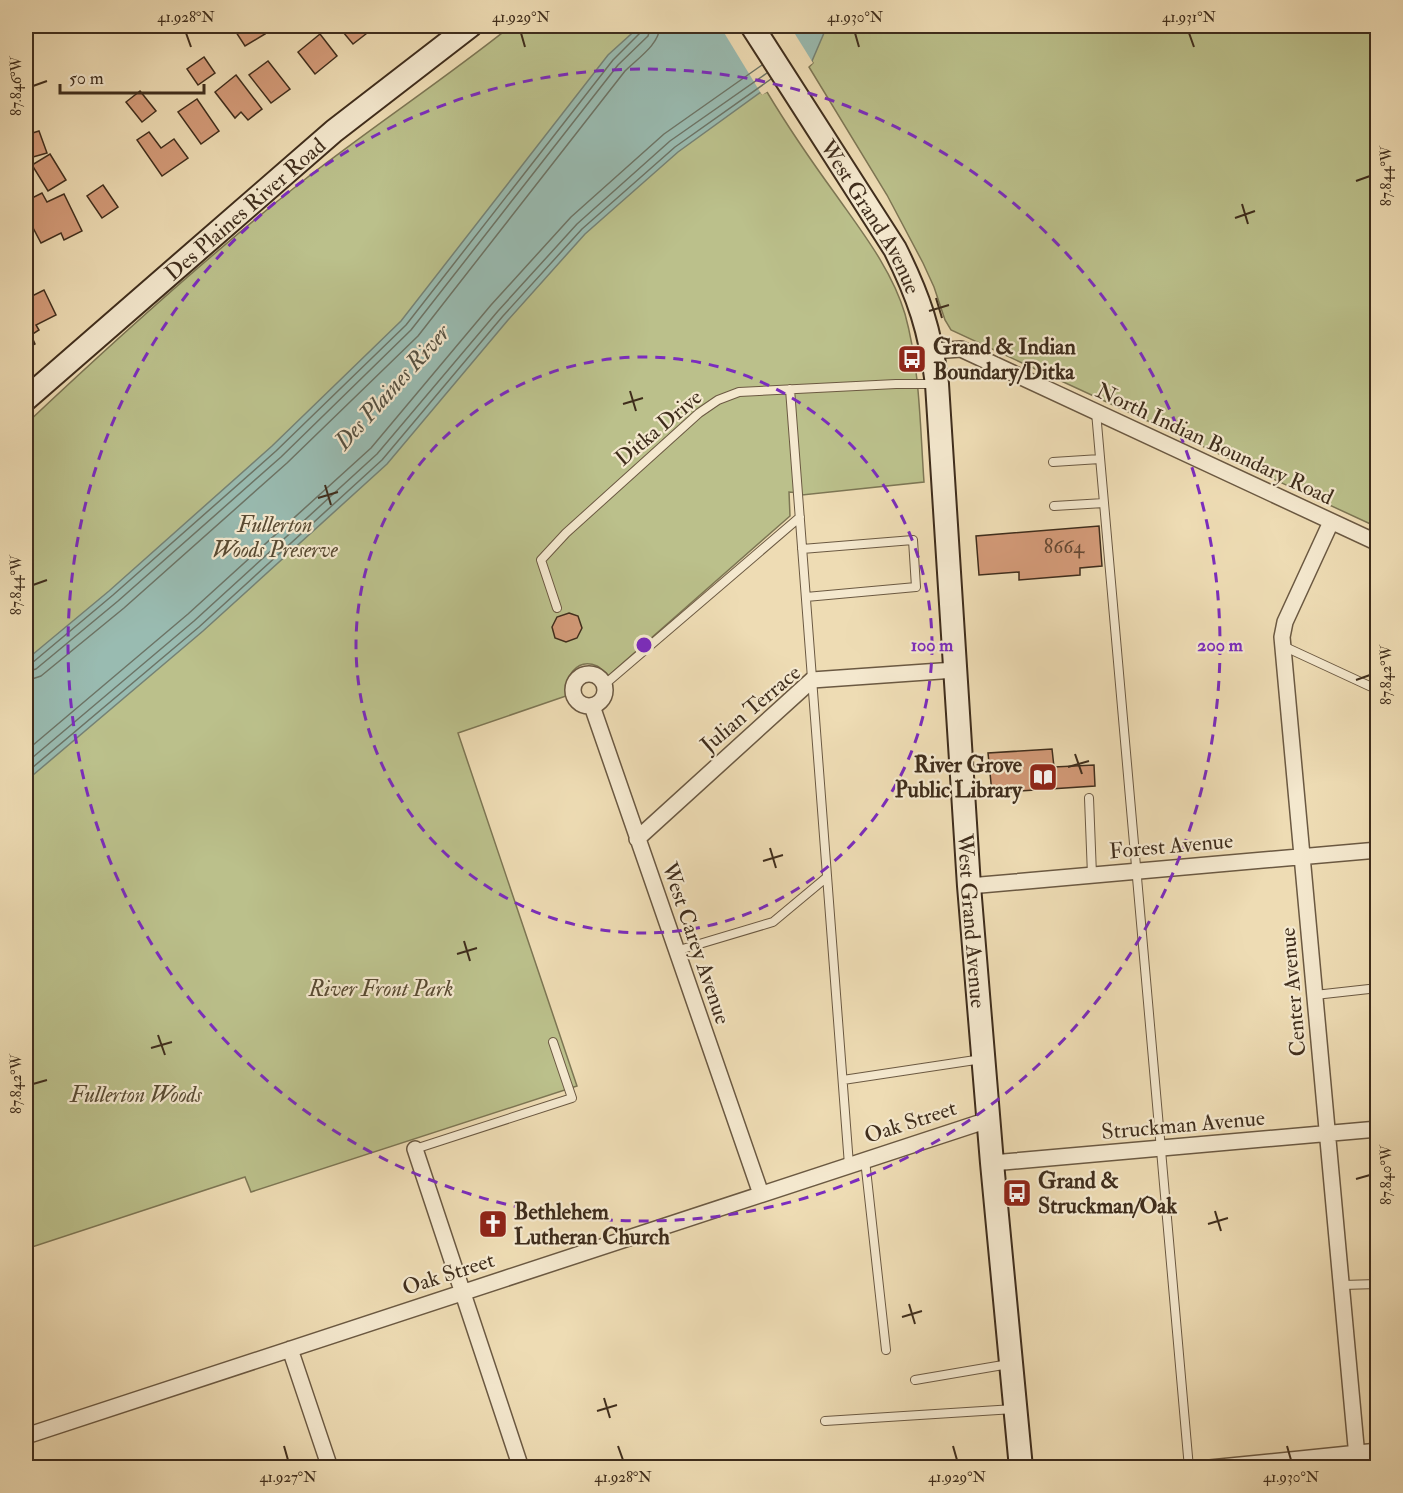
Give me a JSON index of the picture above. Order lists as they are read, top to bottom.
{
  "streets": {
    "main road": ["Des Plaines River Road", "West Grand Avenue"],
    "street": [
      "North Indian Boundary Road",
      "Julian Terrace",
      "Forest Avenue",
      "West Carey Avenue",
      "Center Avenue",
      "Oak Street",
      "Struckman Avenue"
    ],
    "lane": ["Ditka Drive"]
  },
  "crossings": [
    ["West Grand Avenue", "Ditka Drive"],
    ["West Grand Avenue", "North Indian Boundary Road"],
    ["West Grand Avenue", "Julian Terrace"],
    ["West Grand Avenue", "Forest Avenue"],
    ["West Grand Avenue", "Oak Street"],
    ["West Grand Avenue", "Struckman Avenue"],
    ["North Indian Boundary Road", "Center Avenue"],
    ["Julian Terrace", "West Carey Avenue"],
    ["Forest Avenue", "Center Avenue"],
    ["West Carey Avenue", "Oak Street"],
    ["Center Avenue", "Struckman Avenue"]
  ],
  "water": ["Des Plaines River"],
  "parks": ["Fullerton Woods Preserve", "River Front Park", "Fullerton Woods"],
  "places": {
    "bus stop": ["Grand & Indian Boundary/Ditka", "Grand & Struckman/Oak"],
    "library": ["River Grove Public Library"],
    "church": ["Bethlehem Lutheran Church"]
  },
  "house_numbers": ["8664"],
  "scale_bar": "50 m",
  "coordinates": [
    "41.928°N",
    "41.929°N",
    "41.930°N",
    "41.931°N",
    "87.846°W",
    "87.844°W",
    "87.842°W",
    "87.840°W",
    "41.927°N"
  ],
  "rings": ["100 m", "200 m"]
}
